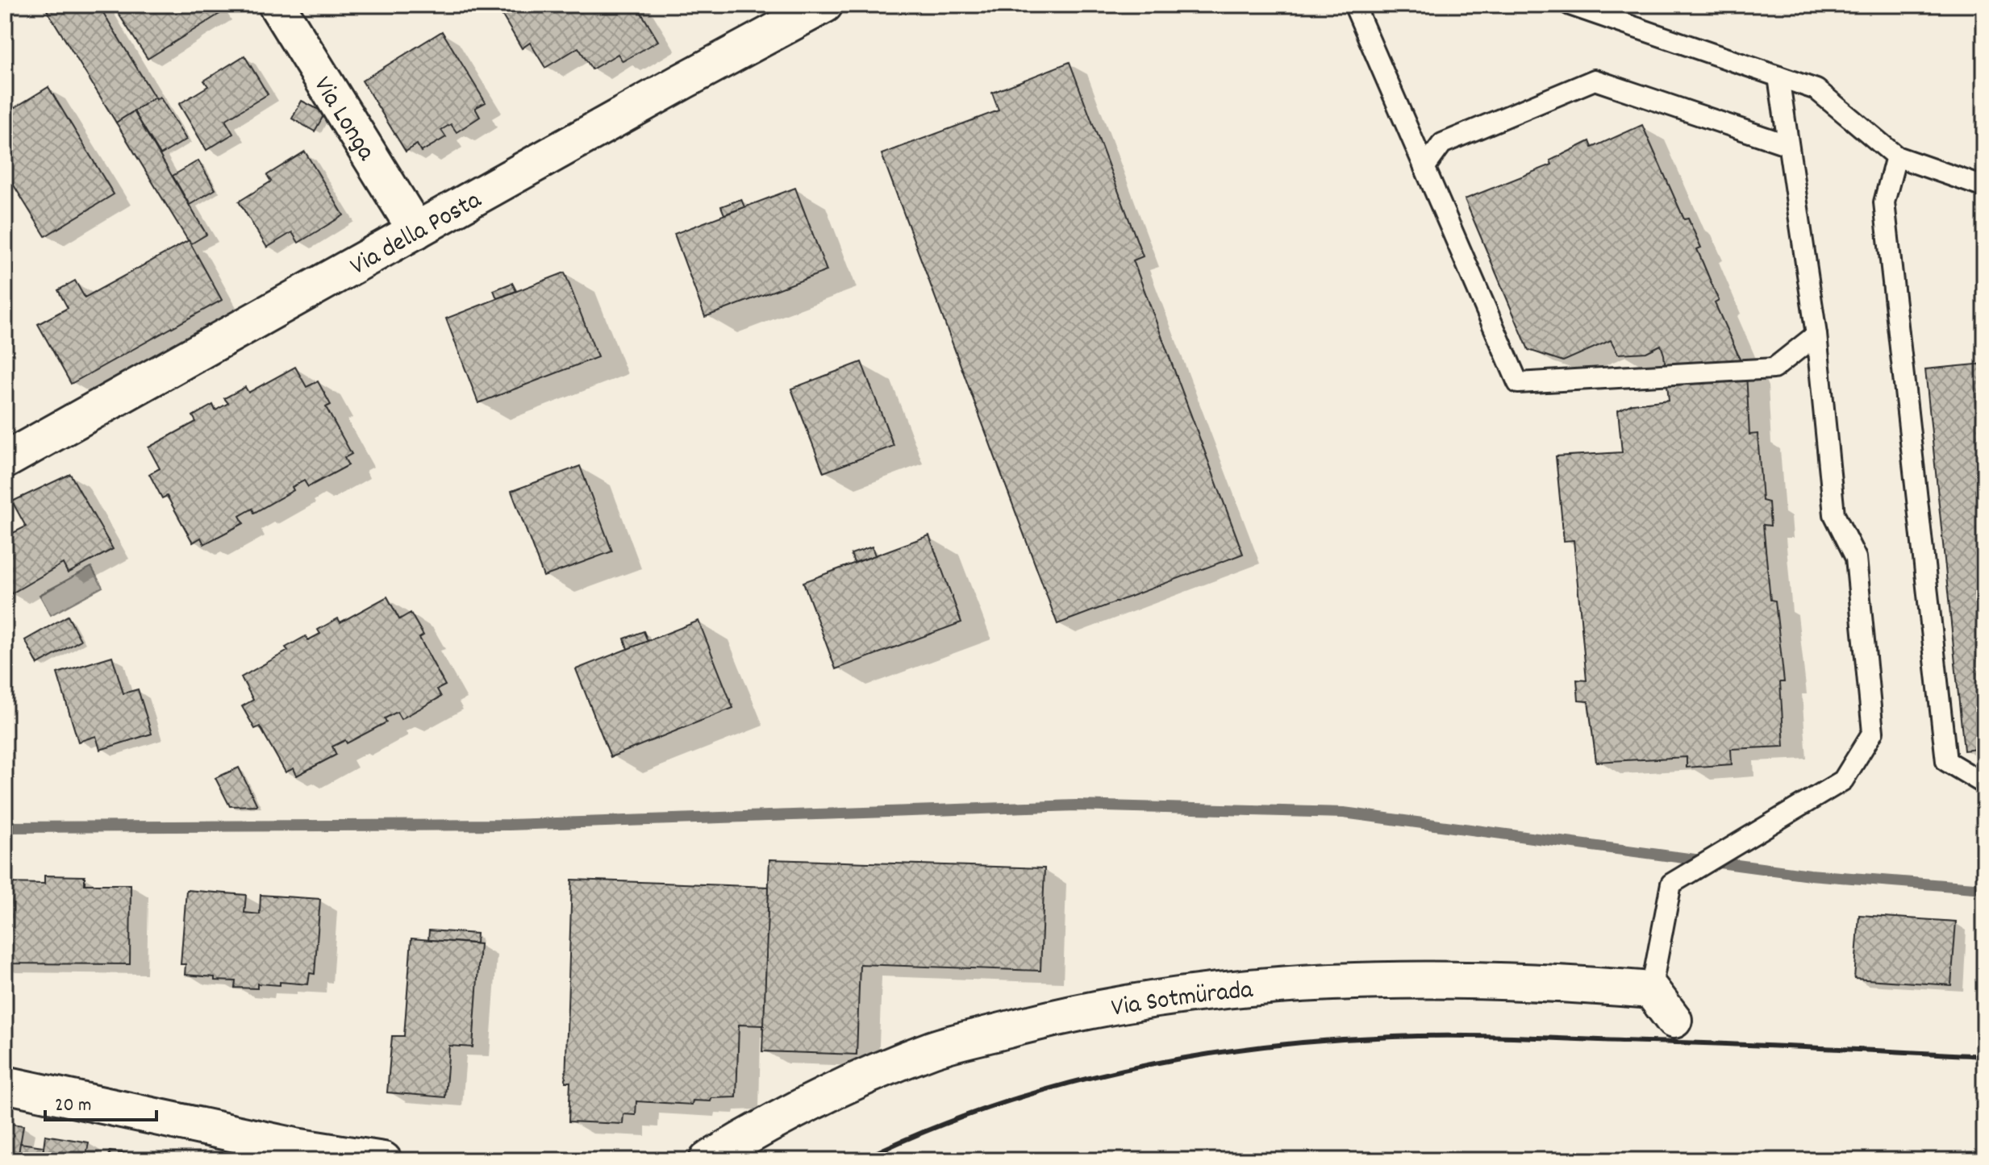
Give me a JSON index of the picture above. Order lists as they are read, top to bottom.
{
  "streets": {
    "street": ["Via Longa", "Via della Posta", "Via Sotmürada"]
  },
  "crossings": [
    ["Via Longa", "Via della Posta"]
  ],
  "scale_bar": "20 m"
}
